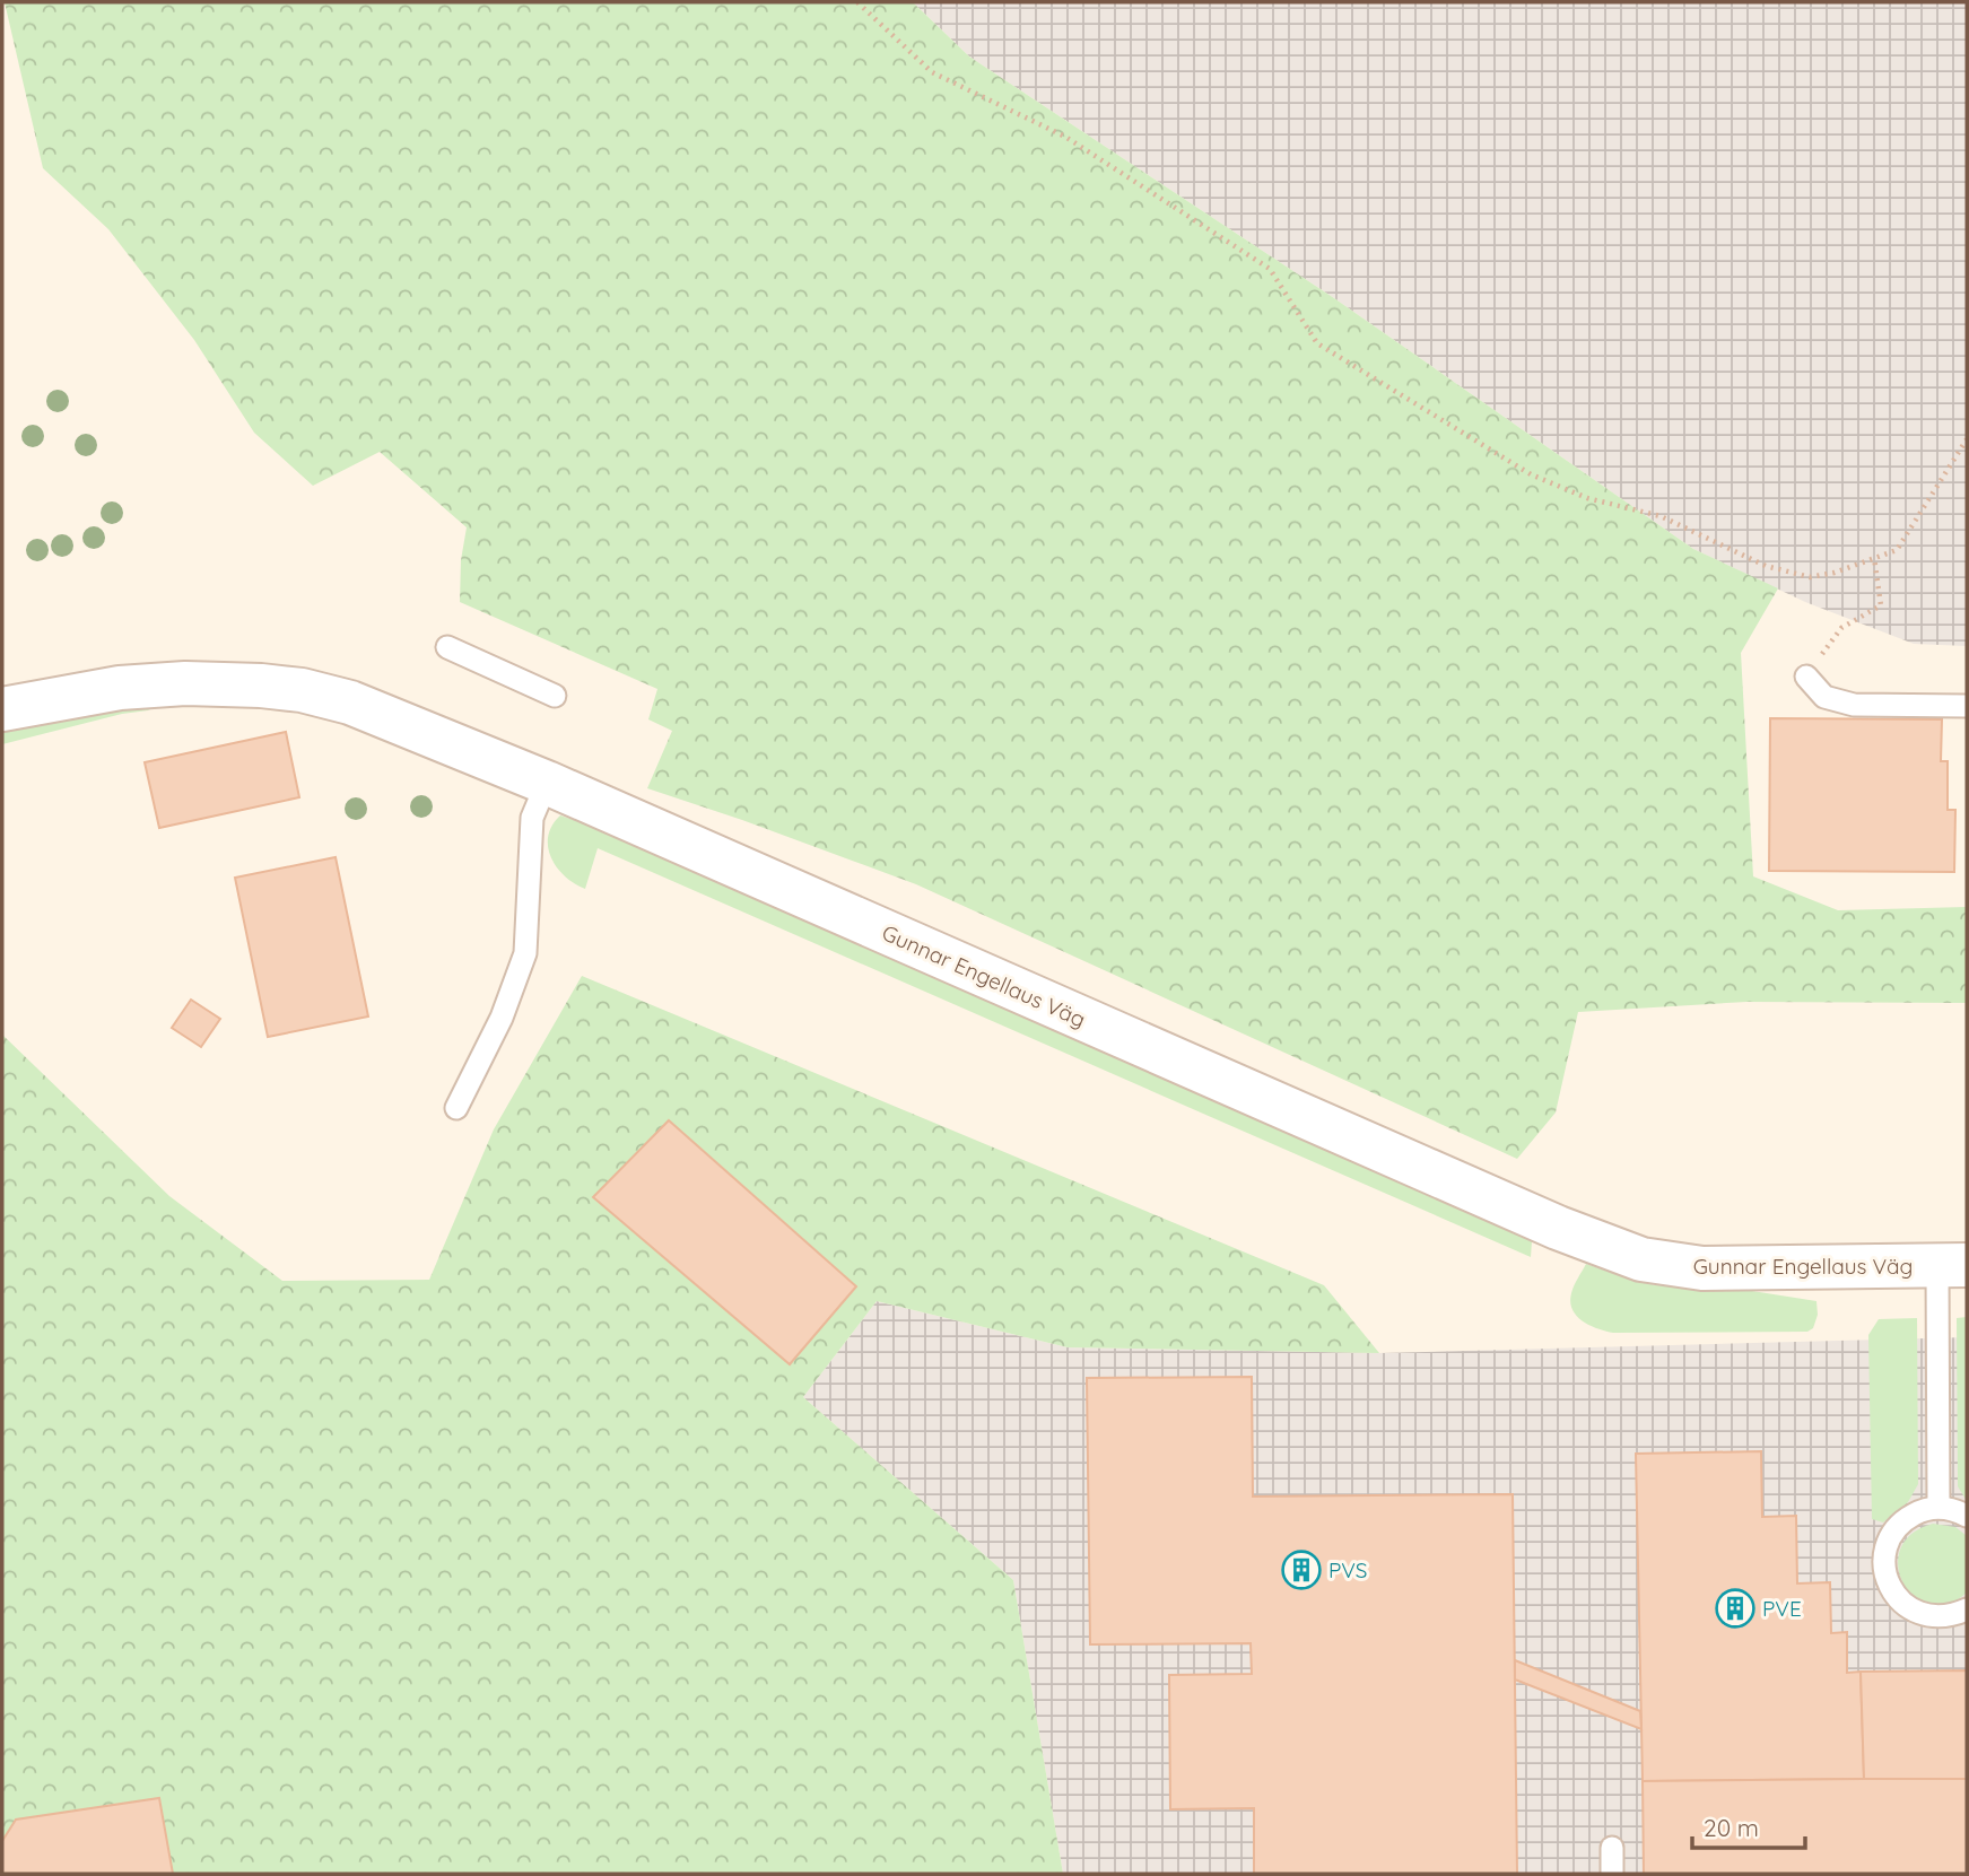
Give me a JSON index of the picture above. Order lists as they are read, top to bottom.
{
  "streets": {
    "street": ["Gunnar Engellaus Väg"]
  },
  "places": {
    "building": ["PVS", "PVE"]
  },
  "scale_bar": "20 m"
}
